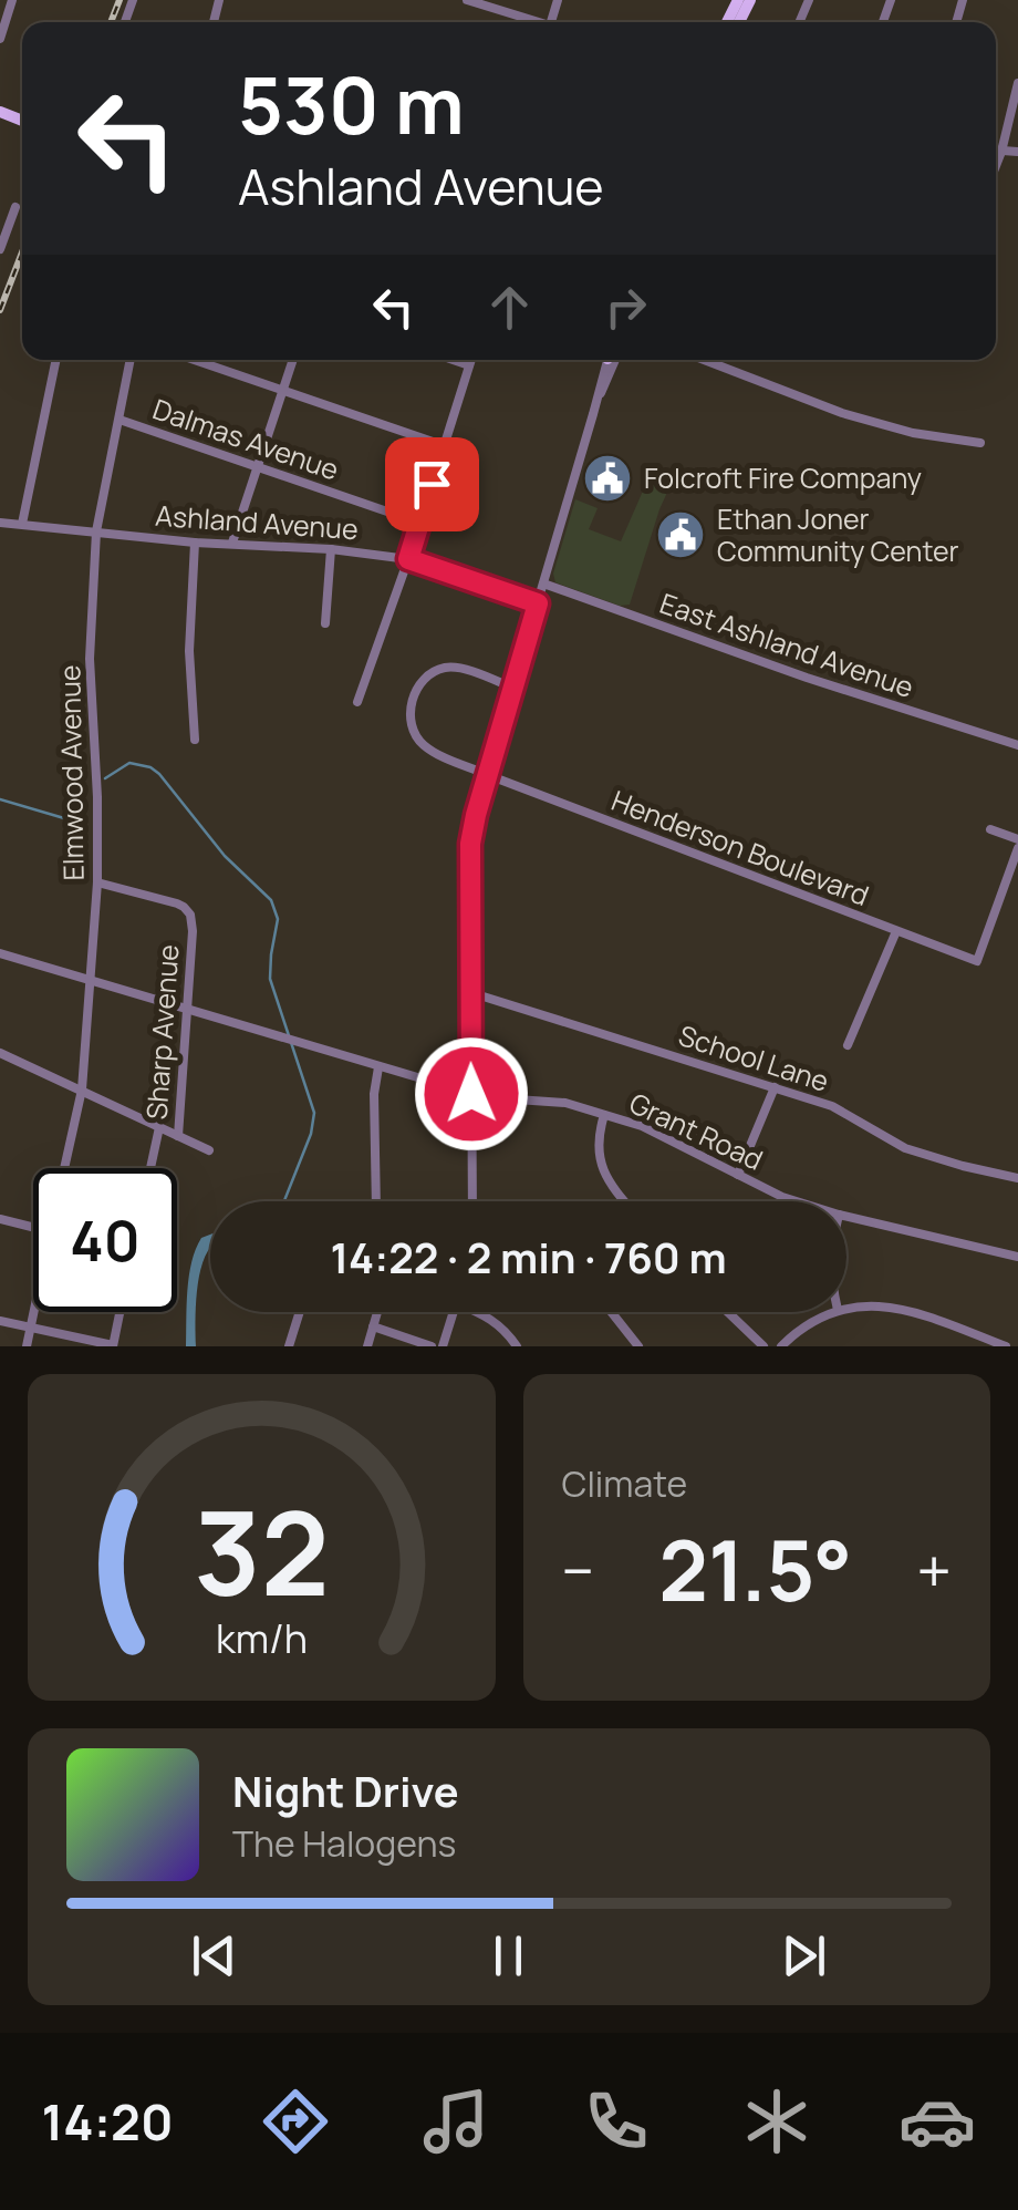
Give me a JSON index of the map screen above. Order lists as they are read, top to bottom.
{
  "streets": {
    "street": [
      "Dalmas Avenue",
      "Ashland Avenue",
      "East Ashland Avenue",
      "Elmwood Avenue",
      "Henderson Boulevard",
      "Sharp Avenue",
      "School Lane",
      "Grant Road"
    ]
  },
  "crossings": [
    ["Dalmas Avenue", "Elmwood Avenue"],
    ["Ashland Avenue", "Elmwood Avenue"],
    ["Elmwood Avenue", "Sharp Avenue"],
    ["Elmwood Avenue", "Grant Road"],
    ["Sharp Avenue", "Grant Road"]
  ],
  "places": {
    "public building": ["Folcroft Fire Company", "Ethan Joner Community Center"]
  },
  "page": {
    "turn": ["530 m", "Ashland Avenue"],
    "limit": "40",
    "trip": "14:22 · 2 min · 760 m",
    "tile": "Climate",
    "heat": ["−", "21.5°", "+"],
    "song": ["Night Drive", "The Halogens"],
    "tabs": "14:20",
    "gauge": ["32", "km/h"]
  }
}
